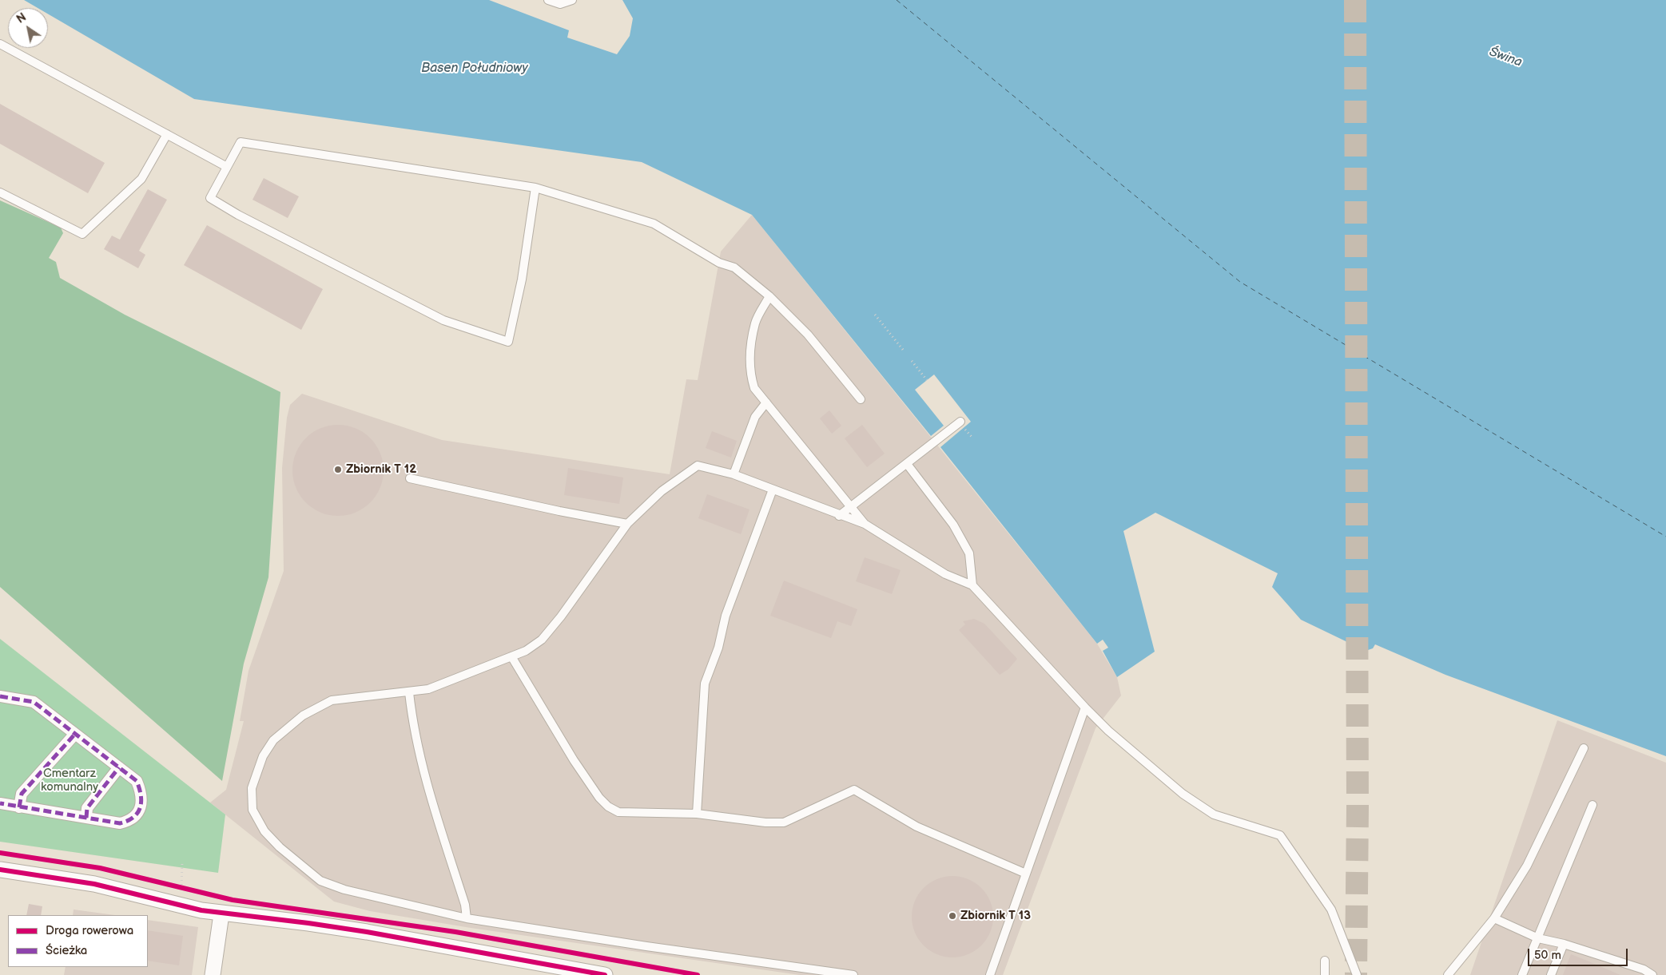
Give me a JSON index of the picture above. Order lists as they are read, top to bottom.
{
  "water": ["Świna", "Basen Południowy"],
  "parks": ["Cmentarz komunalny"],
  "places": ["Zbiornik T 12", "Zbiornik T 13"],
  "legend": ["Droga rowerowa", "Ścieżka"],
  "scale_bar": "50 m",
  "north": "top left"
}
